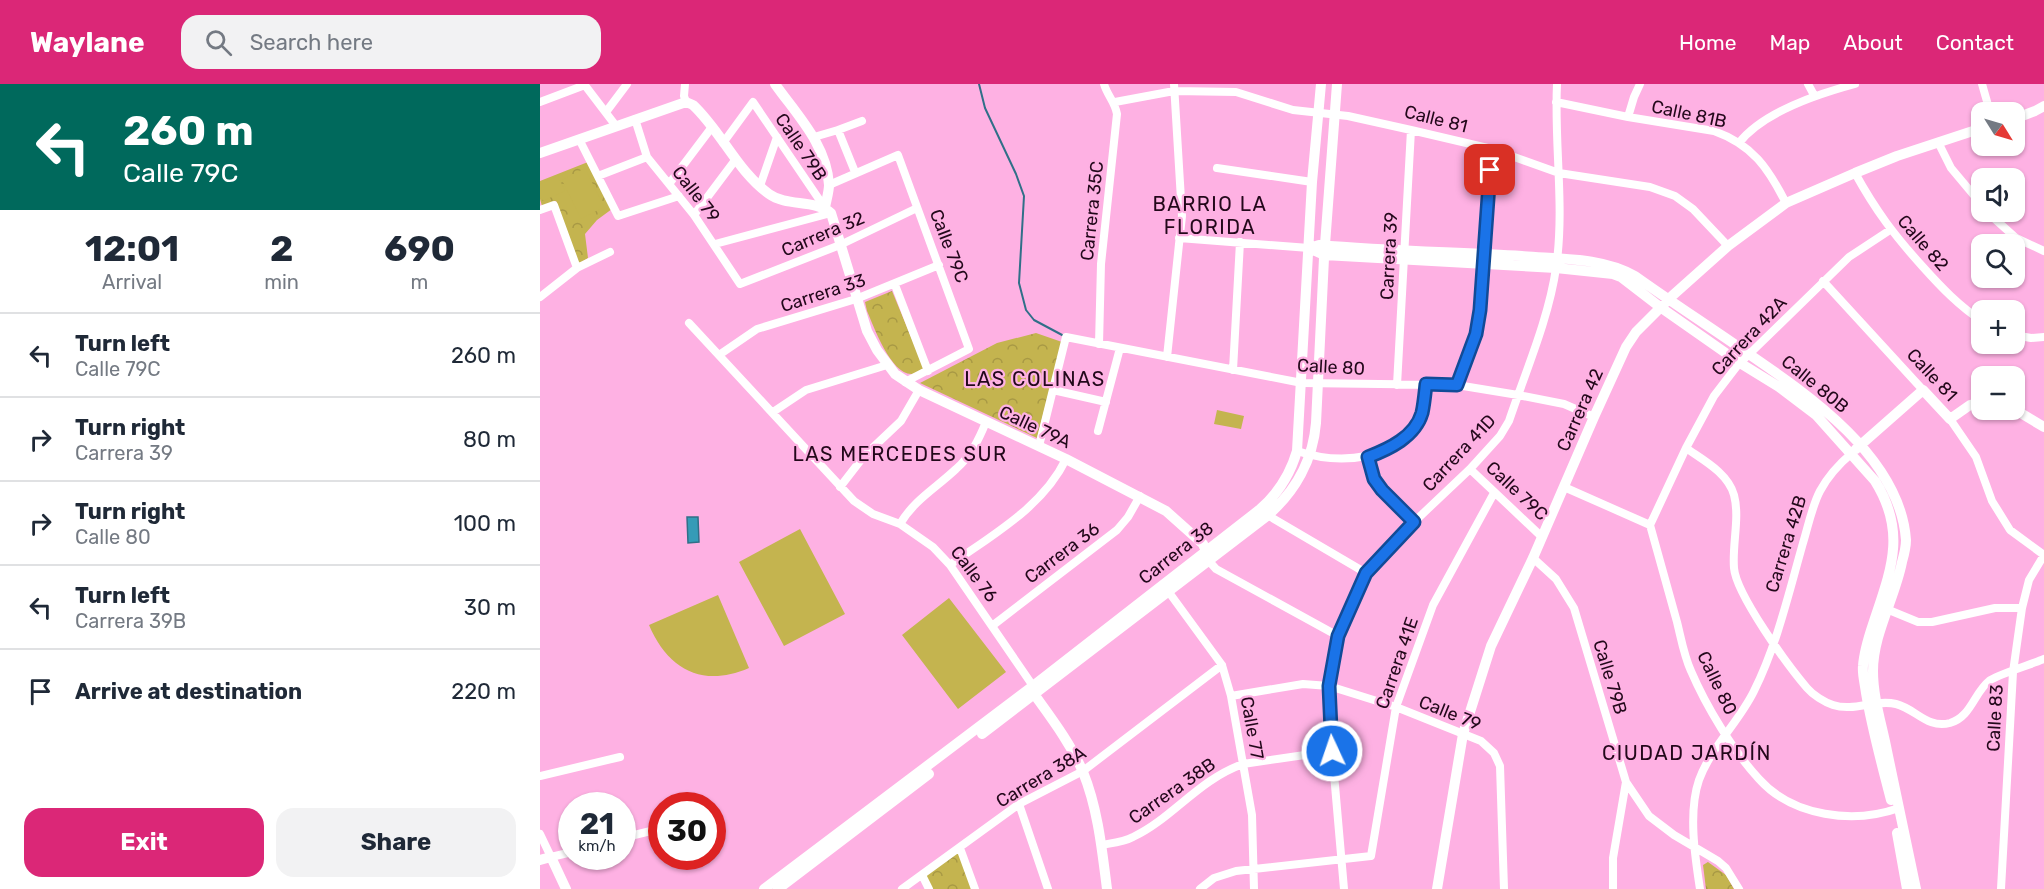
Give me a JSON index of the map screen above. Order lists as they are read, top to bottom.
{
  "streets": {
    "main road": [
      "Calle 81",
      "Calle 80B",
      "Carrera 42",
      "Calle 79A",
      "Carrera 42B",
      "Carrera 38",
      "Calle 76"
    ],
    "street": [
      "Calle 81B",
      "Calle 79B",
      "Calle 79",
      "Carrera 35C",
      "Carrera 32",
      "Calle 82",
      "Calle 79C",
      "Carrera 39",
      "Carrera 33",
      "Carrera 42A",
      "Calle 80",
      "Carrera 41D",
      "Carrera 36",
      "Carrera 41E",
      "Calle 83",
      "Calle 77",
      "Carrera 38A",
      "Carrera 38B"
    ]
  },
  "crossings": [
    ["Calle 81B", "Carrera 42"],
    ["Calle 81B", "Carrera 41D"],
    ["Calle 81", "Carrera 35C"],
    ["Calle 81", "Carrera 39"],
    ["Calle 81", "Carrera 42A"],
    ["Calle 81", "Carrera 42"],
    ["Calle 81", "Carrera 41D"],
    ["Calle 81", "Carrera 42B"],
    ["Calle 81", "Carrera 38"],
    ["Calle 81", "Calle 83"],
    ["Calle 79B", "Calle 79C"],
    ["Calle 79B", "Carrera 42"],
    ["Calle 79B", "Calle 79A"],
    ["Calle 79", "Carrera 32"],
    ["Calle 79", "Carrera 42"],
    ["Calle 79", "Carrera 41D"],
    ["Calle 79", "Carrera 41E"],
    ["Carrera 35C", "Calle 80"],
    ["Carrera 32", "Calle 79C"],
    ["Carrera 32", "Calle 79A"],
    ["Calle 82", "Carrera 42A"],
    ["Calle 82", "Carrera 42"],
    ["Calle 79C", "Carrera 33"],
    ["Calle 79C", "Carrera 42"],
    ["Calle 79C", "Carrera 41D"],
    ["Calle 79C", "Carrera 41E"],
    ["Carrera 39", "Calle 80"],
    ["Carrera 39", "Calle 80B"],
    ["Carrera 33", "Calle 79A"],
    ["Carrera 33", "Calle 76"],
    ["Carrera 42A", "Calle 80"],
    ["Carrera 42A", "Calle 80B"],
    ["Calle 80", "Carrera 42"],
    ["Calle 80", "Carrera 41D"],
    ["Calle 80", "Carrera 42B"],
    ["Calle 80", "Carrera 38"],
    ["Calle 80B", "Carrera 42"],
    ["Calle 80B", "Carrera 41D"],
    ["Calle 80B", "Carrera 42B"],
    ["Calle 80B", "Carrera 38"],
    ["Calle 79A", "Carrera 41D"],
    ["Calle 79A", "Carrera 36"],
    ["Calle 79A", "Carrera 38"],
    ["Carrera 41D", "Carrera 41E"],
    ["Carrera 41D", "Carrera 38B"],
    ["Carrera 36", "Calle 76"],
    ["Carrera 38", "Calle 76"],
    ["Carrera 38", "Calle 77"],
    ["Calle 76", "Carrera 38A"],
    ["Calle 76", "Carrera 38B"],
    ["Calle 77", "Carrera 38A"],
    ["Calle 77", "Carrera 38B"]
  ],
  "districts": [
    "BARRIO LA FLORIDA",
    "LAS COLINAS",
    "LAS MERCEDES SUR",
    "CIUDAD JARDÍN"
  ],
  "north": "bottom right",
  "page": {
    "header": "Waylane",
    "search": "Search here",
    "nav": [
      "Home",
      "Map",
      "About",
      "Contact"
    ],
    "turn": ["260 m", "Calle 79C"],
    "map_buttons": ["+", "−"],
    "eta": [
      "12:01",
      "Arrival",
      "2",
      "min",
      "690",
      "m"
    ],
    "list": [
      {
        "name": "Turn left",
        "note": "Calle 79C",
        "value": "260 m"
      },
      {
        "name": "Turn right",
        "note": "Carrera 39",
        "value": "80 m"
      },
      {
        "name": "Turn right",
        "note": "Calle 80",
        "value": "100 m"
      },
      {
        "name": "Turn left",
        "note": "Carrera 39B",
        "value": "30 m"
      },
      {
        "name": "Arrive at destination",
        "value": "220 m"
      }
    ],
    "speed": "21 km/h",
    "limit": "30",
    "buttons": ["Exit", "Share"]
  }
}
